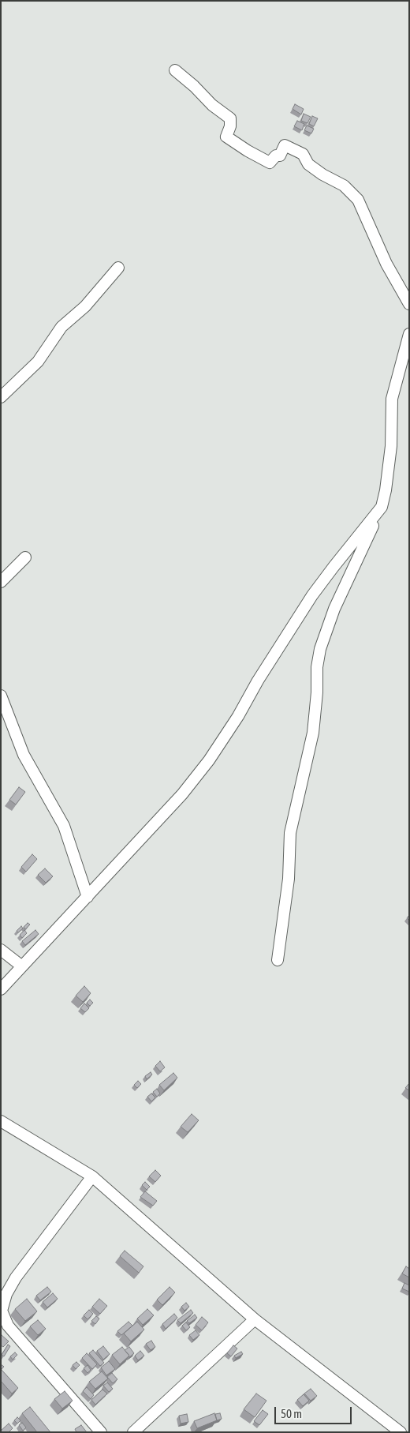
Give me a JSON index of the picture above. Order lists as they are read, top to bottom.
{
  "scale_bar": "50 m"
}
